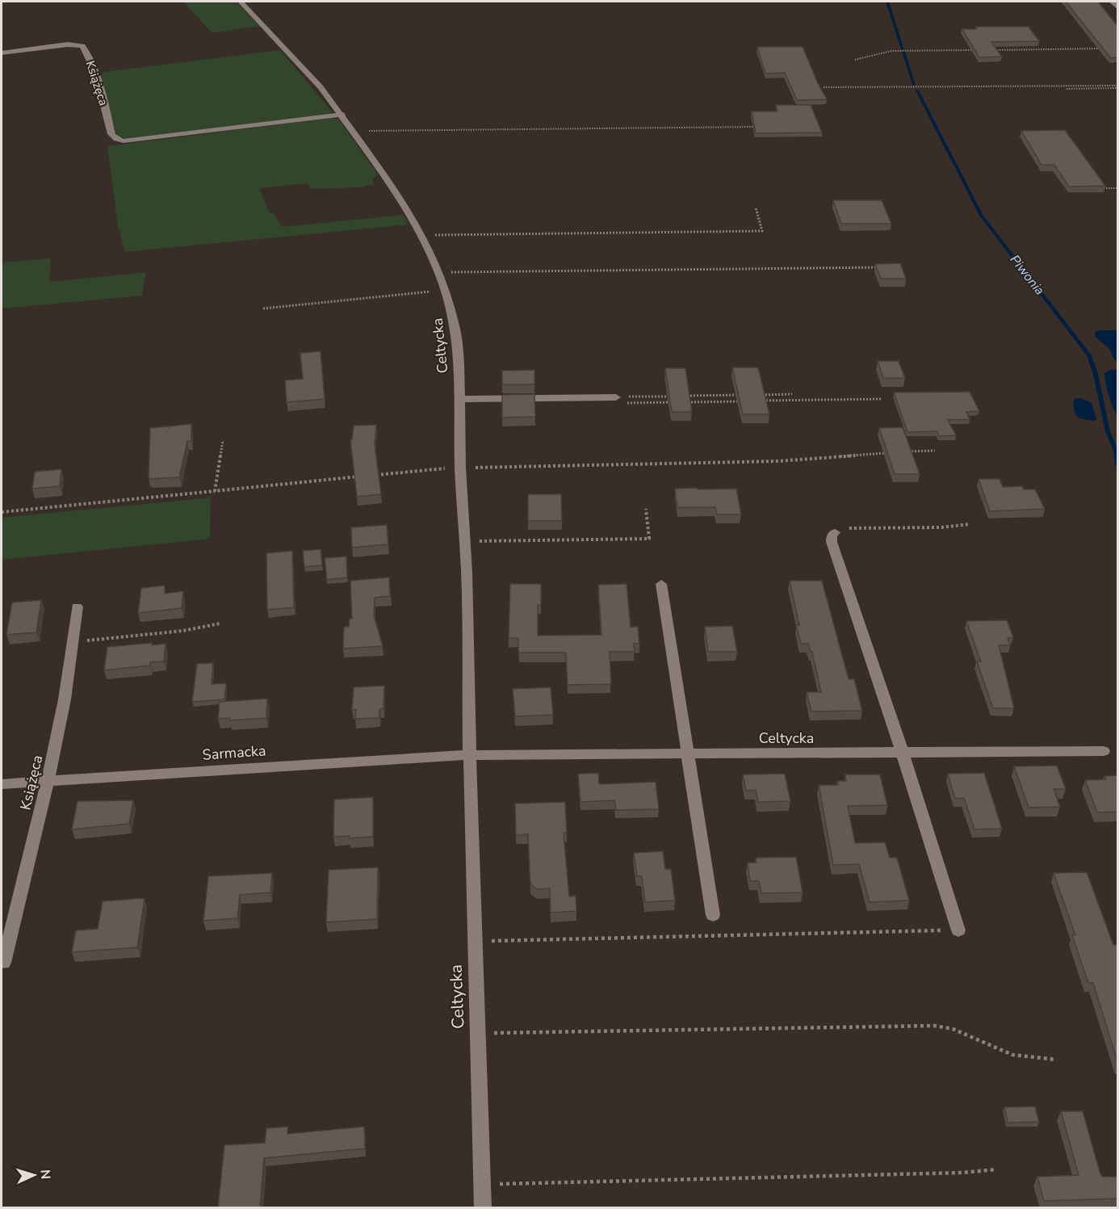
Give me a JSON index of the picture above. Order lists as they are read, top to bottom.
{
  "streets": {
    "street": ["Książęca", "Celtycka", "Sarmacka"]
  },
  "crossings": [
    ["Książęca", "Celtycka"],
    ["Książęca", "Sarmacka"],
    ["Celtycka", "Sarmacka"]
  ],
  "water": ["Piwonia"],
  "north": "right"
}
